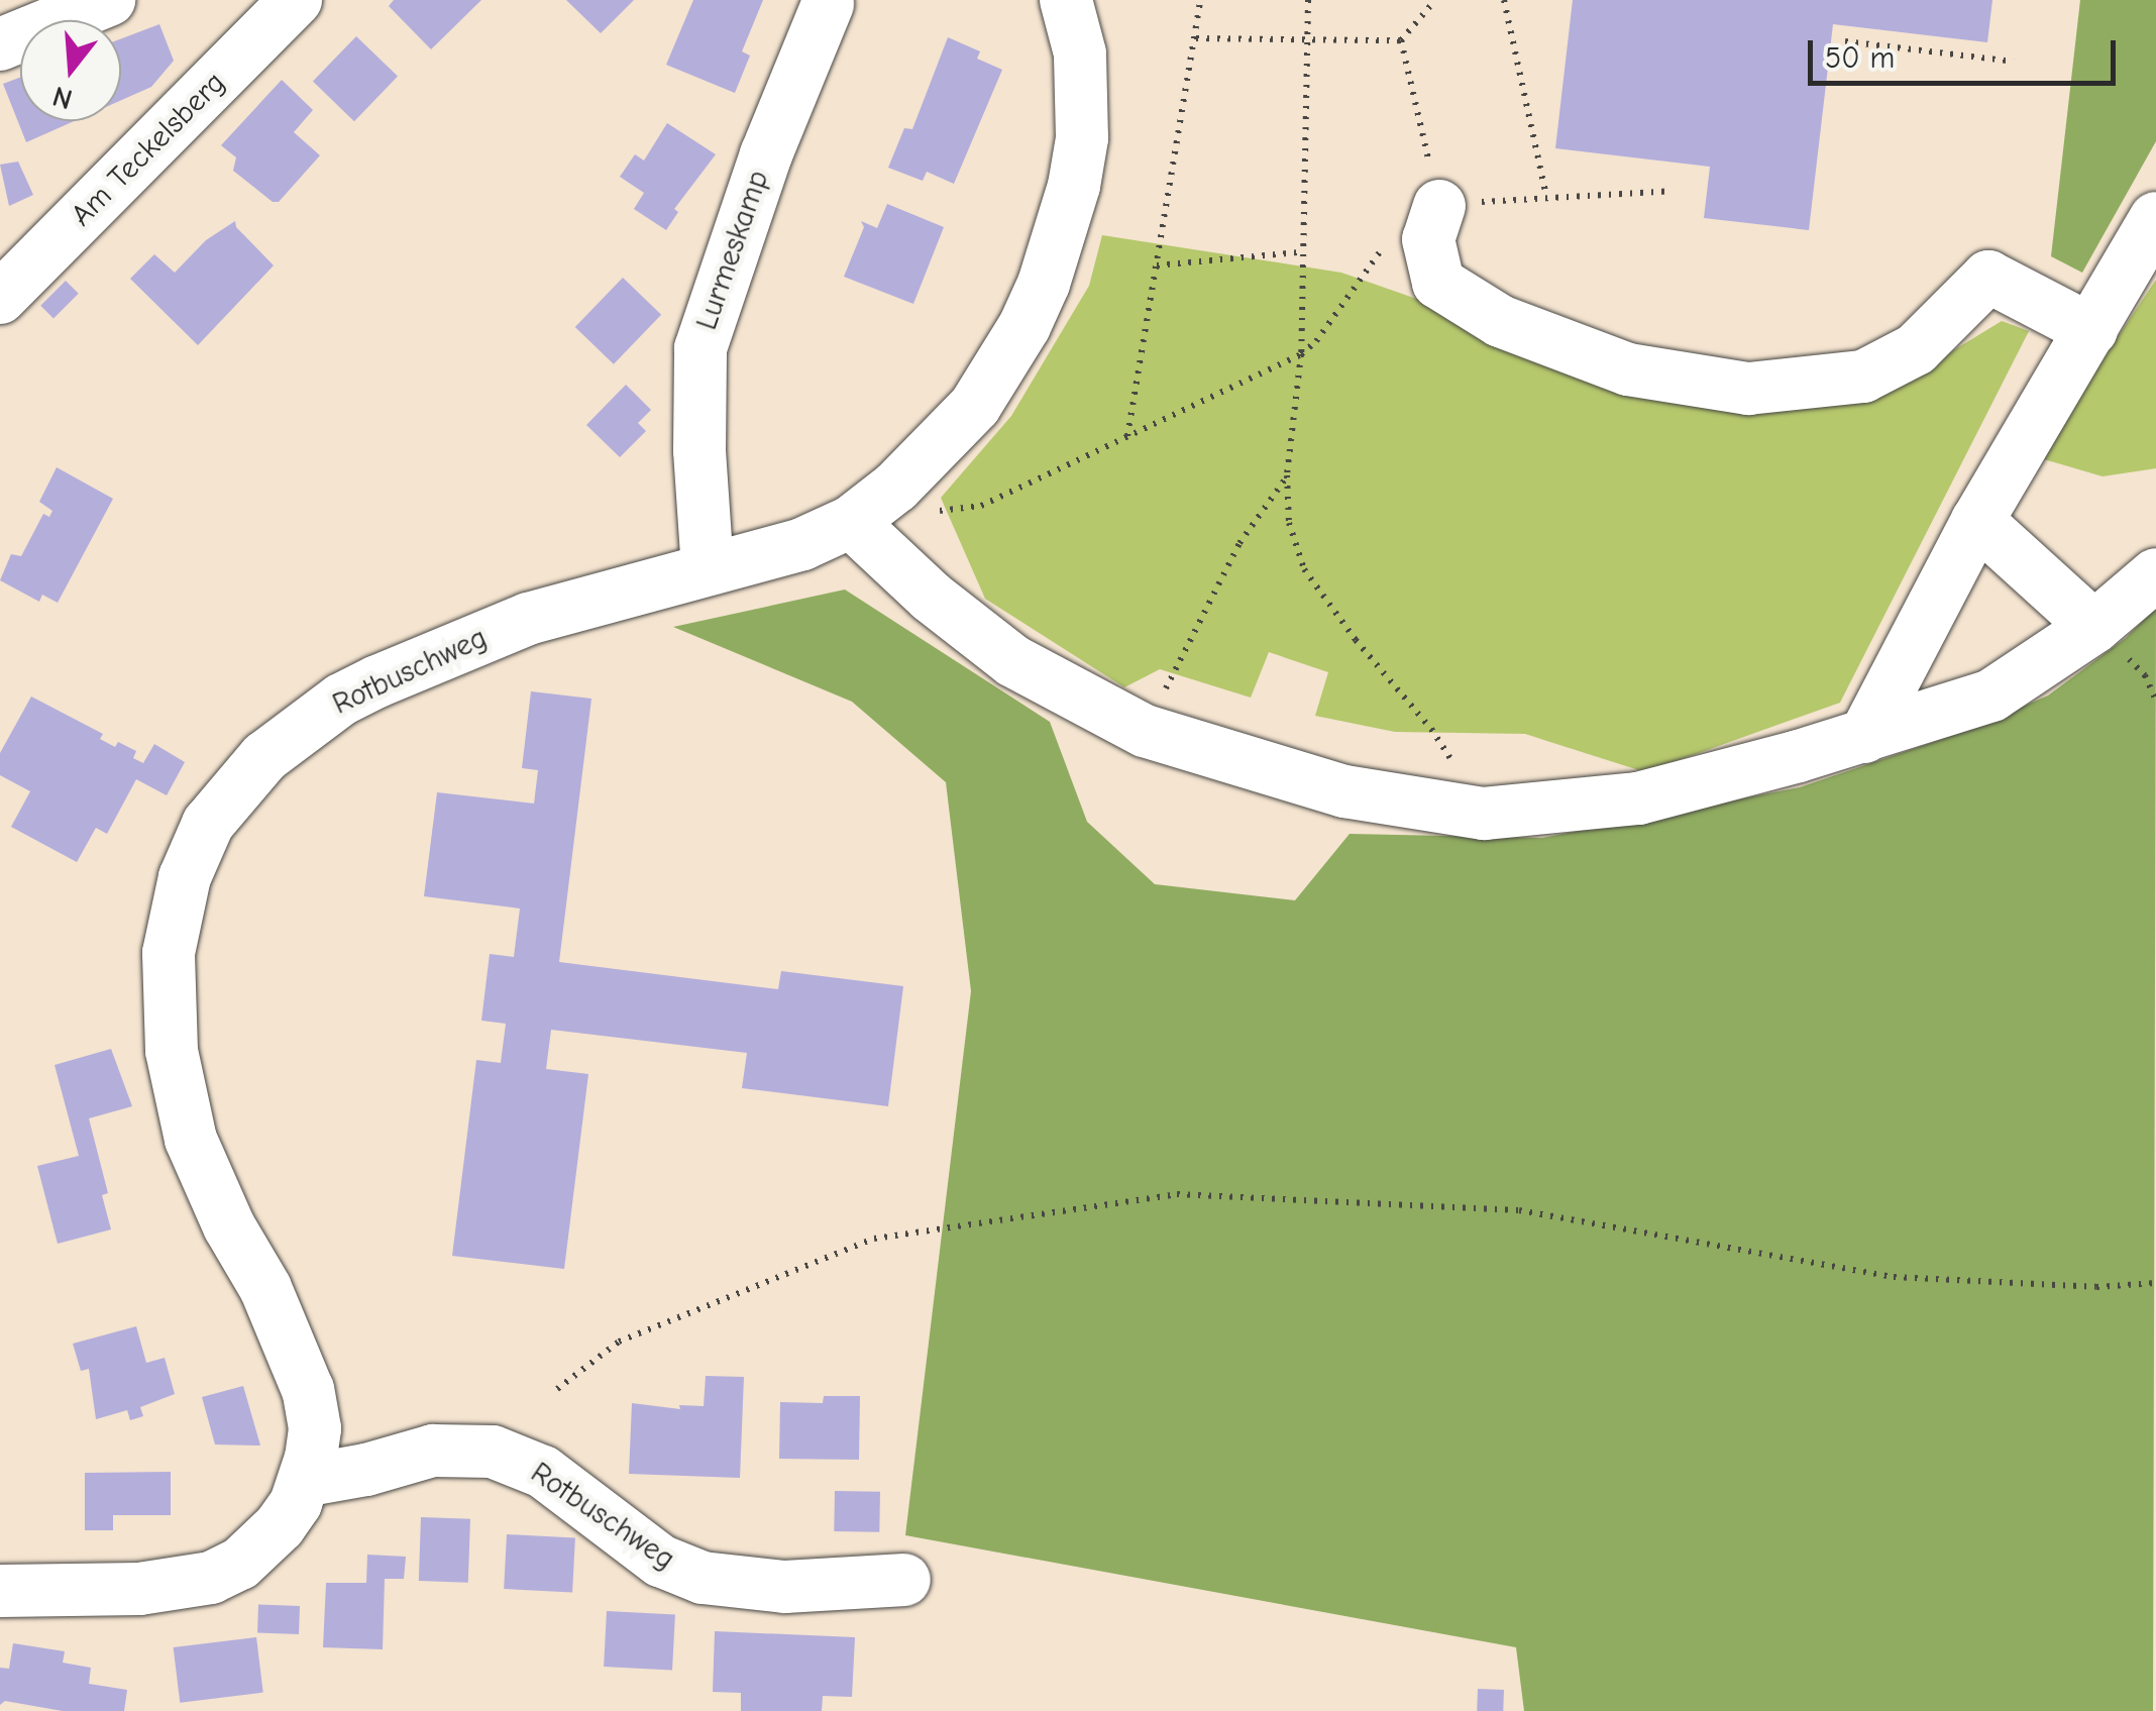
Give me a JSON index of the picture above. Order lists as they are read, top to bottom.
{
  "streets": {
    "street": ["Am Teckelsberg", "Lurmeskamp", "Rotbuschweg"]
  },
  "crossings": [
    ["Lurmeskamp", "Rotbuschweg"]
  ],
  "scale_bar": "50 m",
  "north": "bottom"
}
